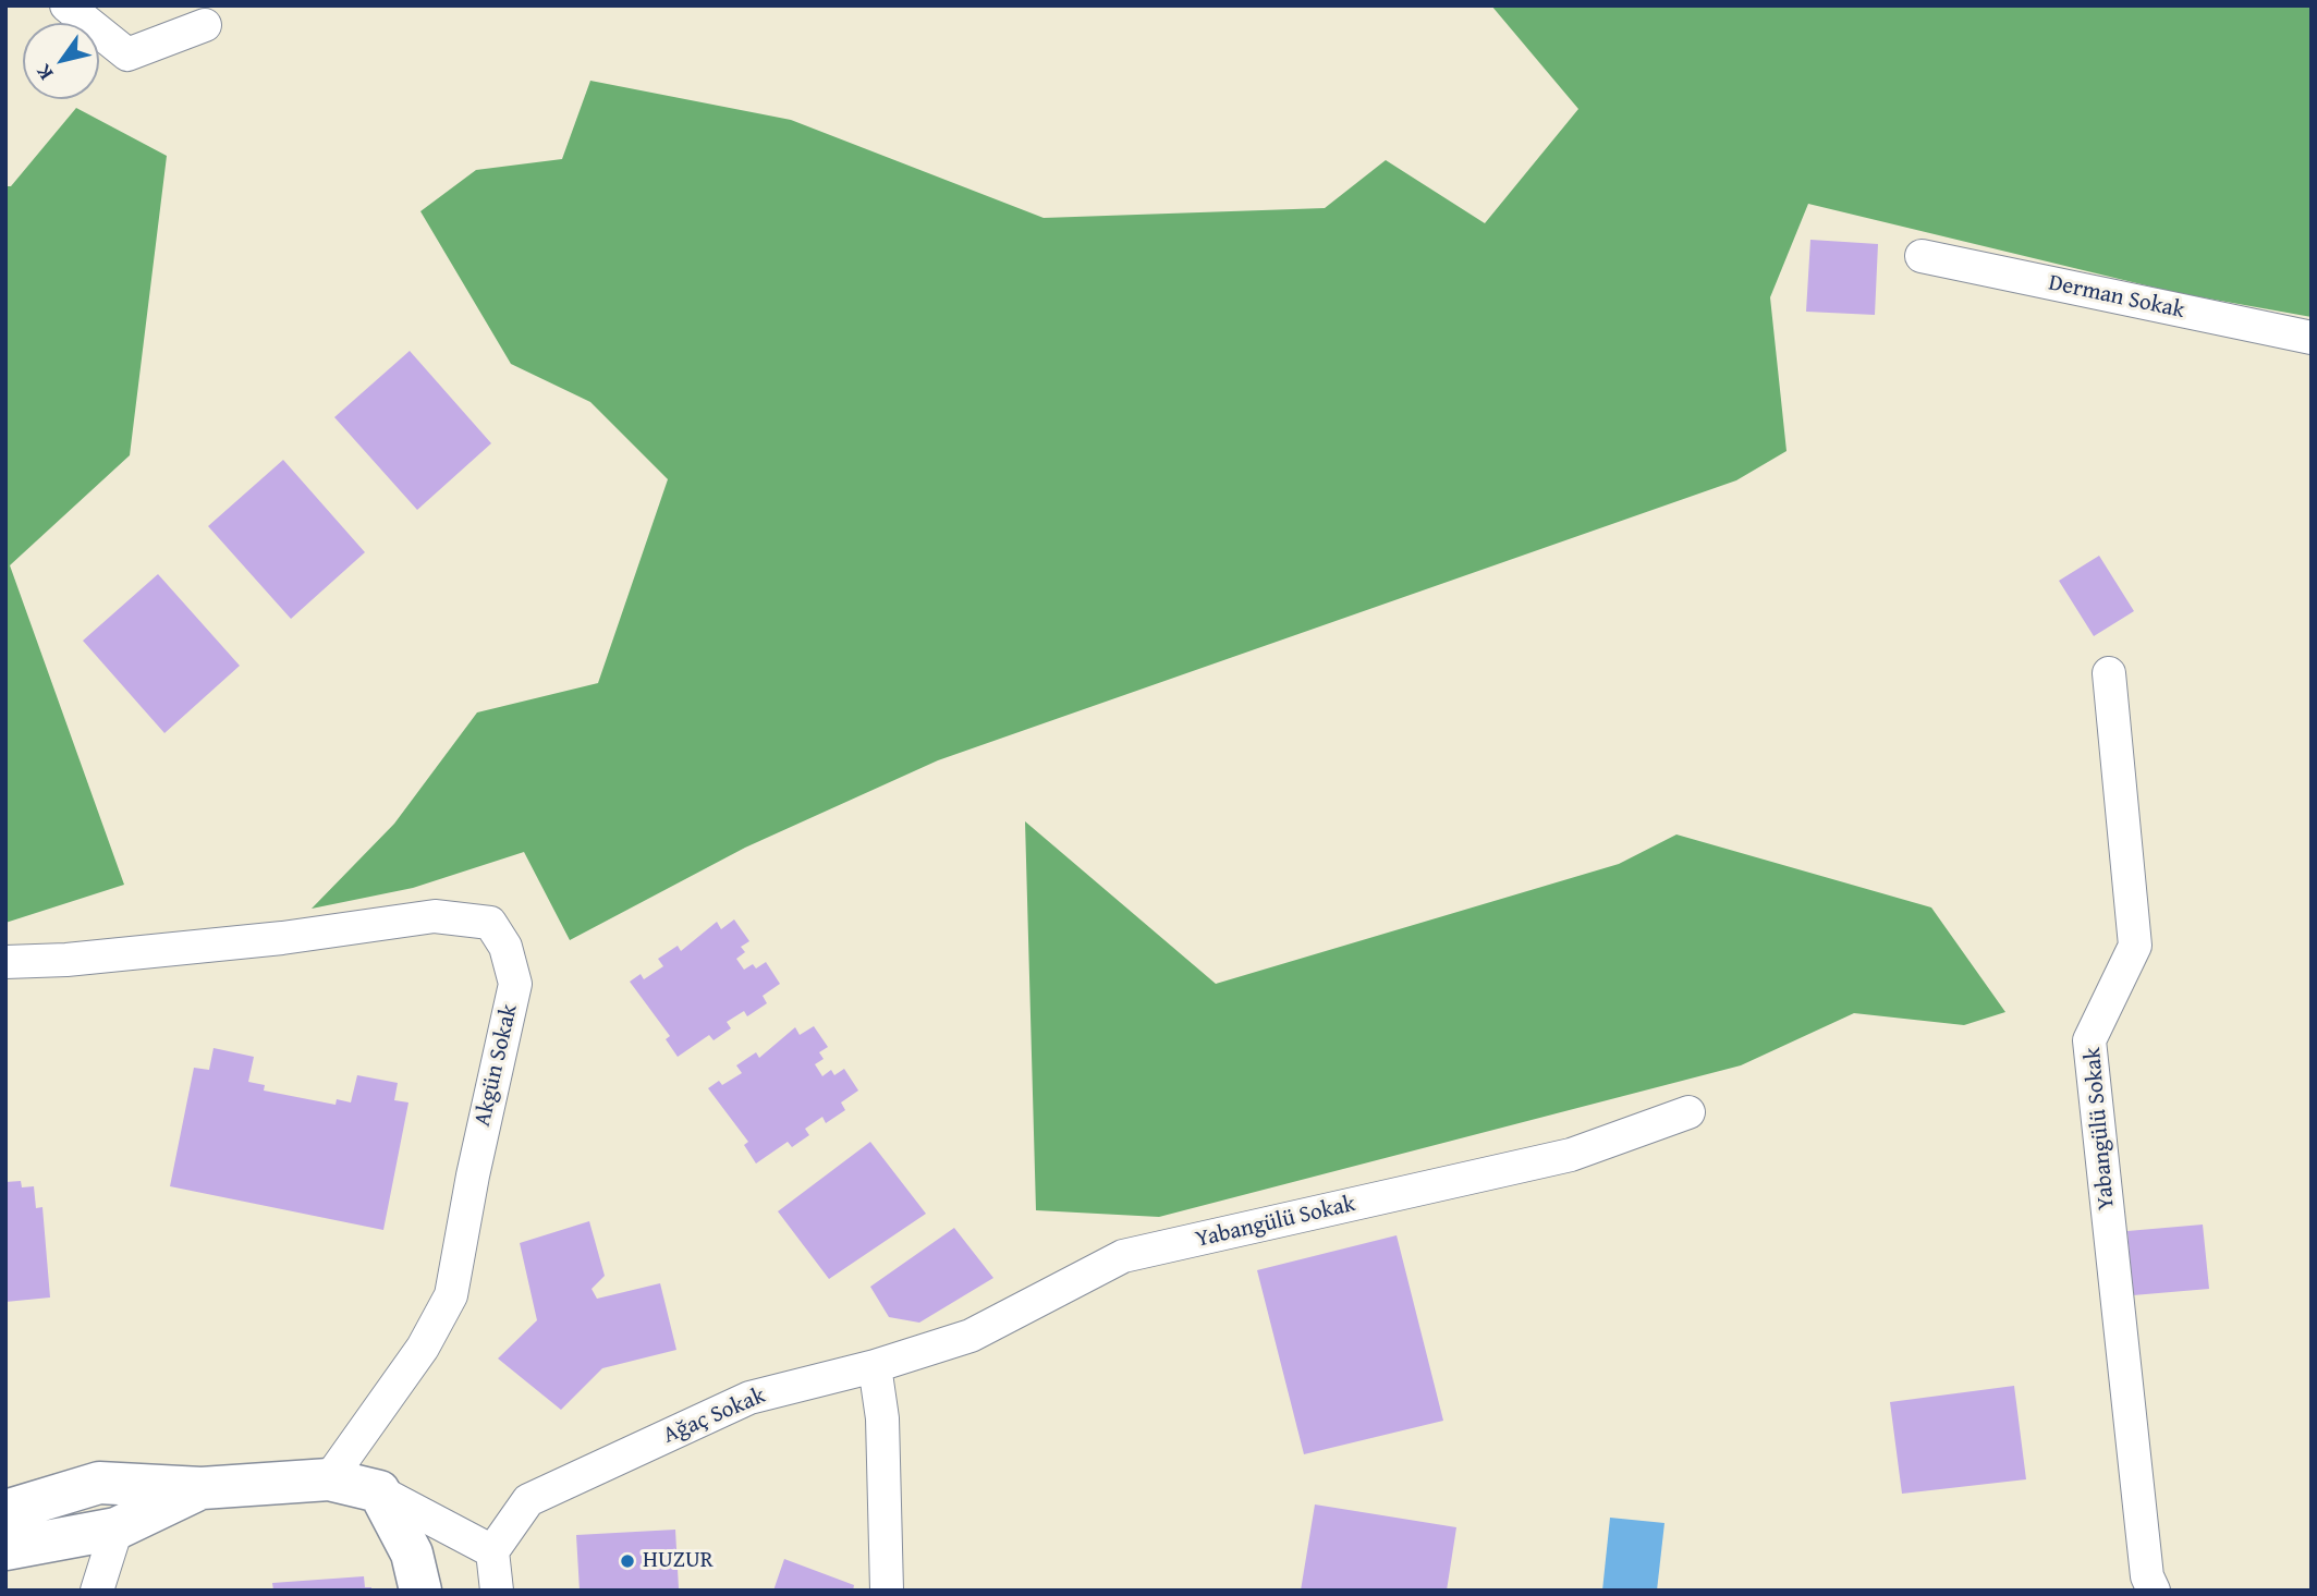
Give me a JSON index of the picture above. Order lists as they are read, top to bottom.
{
  "streets": {
    "street": [
      "Derman Sokak",
      "Akgün Sokak",
      "Yabangülü Sokak",
      "Ağaç Sokak"
    ]
  },
  "crossings": [
    ["Yabangülü Sokak", "Ağaç Sokak"]
  ],
  "places": ["HUZUR"],
  "north": "bottom left"
}
